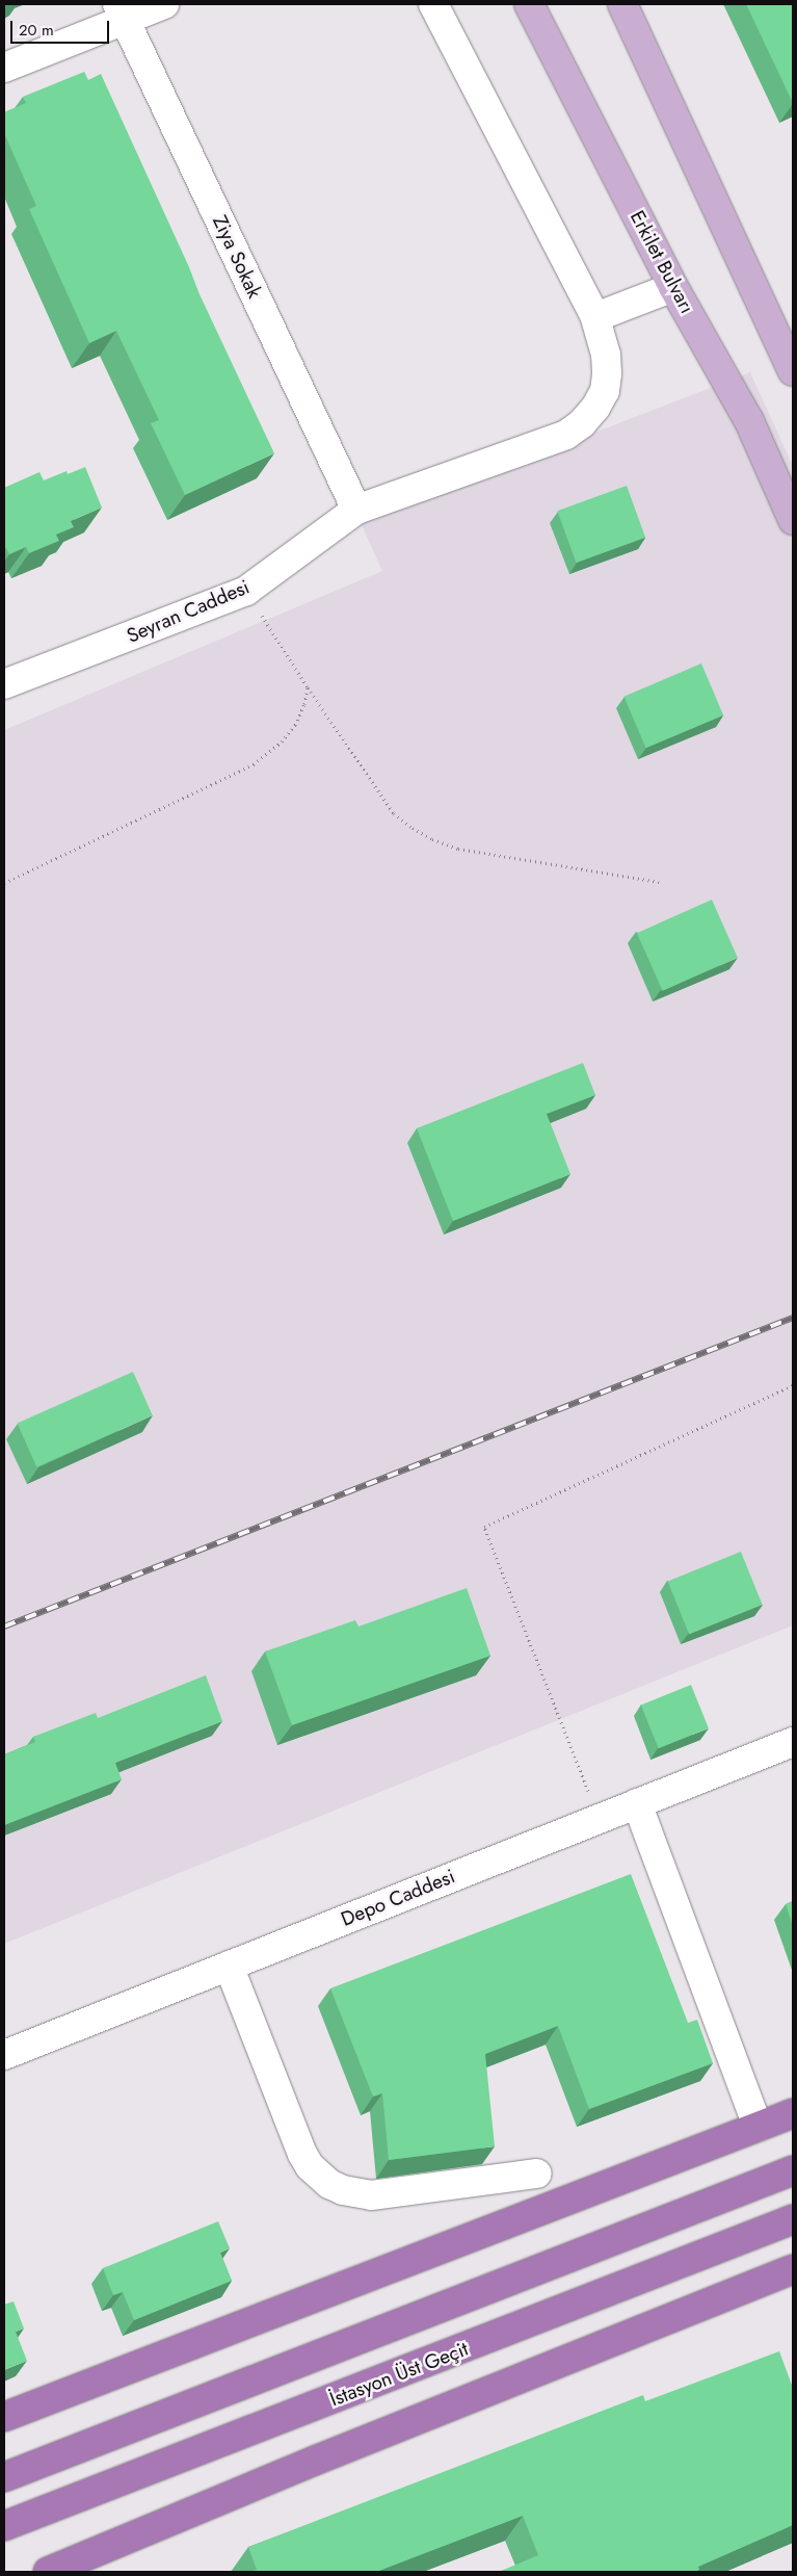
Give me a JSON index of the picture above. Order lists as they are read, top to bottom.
{
  "streets": {
    "highway": ["İstasyon Üst Geçit"],
    "main road": ["Erkilet Bulvarı"],
    "street": ["Ziya Sokak", "Seyran Caddesi", "Depo Caddesi"]
  },
  "crossings": [
    ["Ziya Sokak", "Seyran Caddesi"]
  ],
  "scale_bar": "20 m"
}
